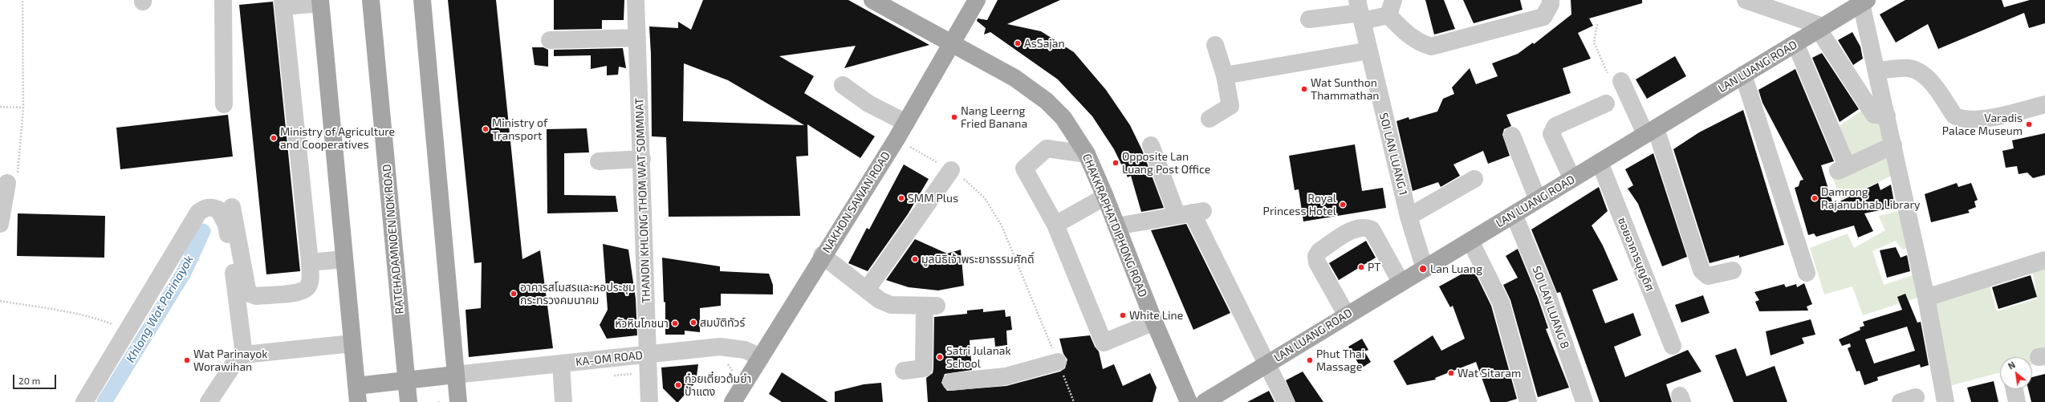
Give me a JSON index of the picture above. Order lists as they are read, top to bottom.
{
  "streets": {
    "main road": [
      "LAN LUANG ROAD",
      "NAKHON SAWAN ROAD",
      "CHAKKRAPHATDIPHONG ROAD",
      "RATCHADAMNOEN NOK ROAD"
    ],
    "street": [
      "SOI LAN LUANG 1",
      "THANON KHLONG THOM WAT SOMMNAT",
      "ซอยอาคารบุญดิศ",
      "SOI LAN LUANG 8",
      "KA-OM ROAD"
    ]
  },
  "crossings": [
    ["LAN LUANG ROAD", "SOI LAN LUANG 1"],
    ["LAN LUANG ROAD", "ซอยอาคารบุญดิศ"],
    ["LAN LUANG ROAD", "SOI LAN LUANG 8"],
    ["THANON KHLONG THOM WAT SOMMNAT", "KA-OM ROAD"],
    ["NAKHON SAWAN ROAD", "CHAKKRAPHATDIPHONG ROAD"],
    ["NAKHON SAWAN ROAD", "KA-OM ROAD"]
  ],
  "water": ["Khlong Wat Parinayok"],
  "places": [
    "AsSajan",
    "Wat Sunthon Thammathan",
    "Nang Leerng Fried Banana",
    "Varadis Palace Museum",
    "Ministry of Transport",
    "Ministry of Agriculture and Cooperatives",
    "Opposite Lan Luang Post Office",
    "SMM Plus",
    "Damrong Rajanubhab Library",
    "Royal Princess Hotel",
    "มูลนิธิเจ้าพระยาธรรมศักดิ์",
    "PT",
    "Lan Luang",
    "อาคารสโมสรและหอประชุม กระทรวงคมนาคม",
    "White Line",
    "สมบัติทัวร์",
    "หัวหินโภชนา",
    "Satri Julanak School",
    "Wat Parinayok Worawihan",
    "Phut Thai Massage",
    "Wat Sitaram",
    "ก๋วยเตี๋ยวต้มยำ ป้าแตง"
  ],
  "scale_bar": "20 m",
  "north": "top left"
}
